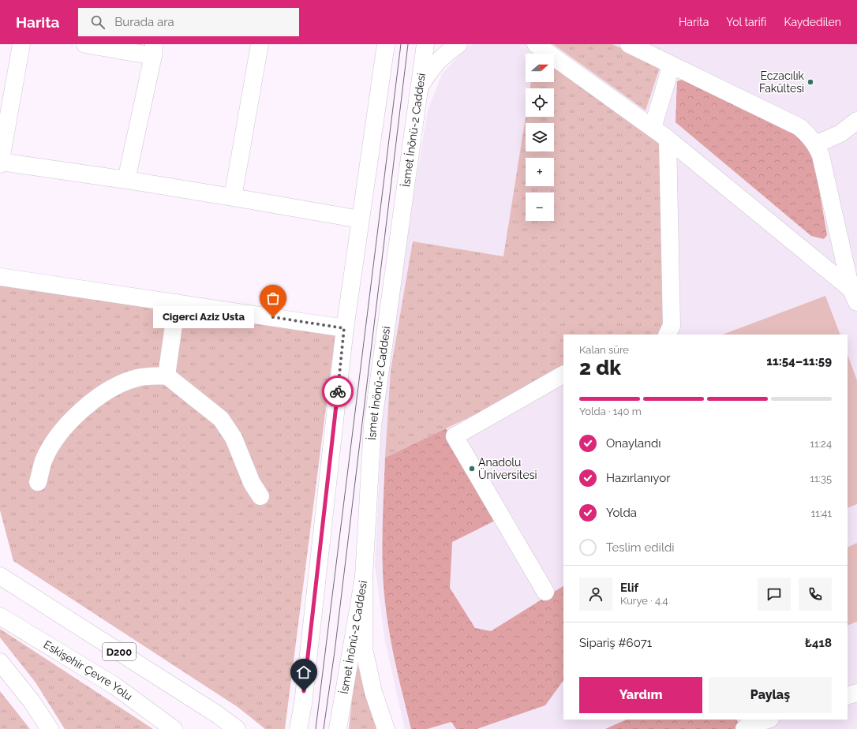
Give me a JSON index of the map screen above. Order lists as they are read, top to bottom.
{
  "streets": {
    "main road": ["İsmet İnönü-2 Caddesi", "D200", "Eskişehir Çevre Yolu"]
  },
  "places": ["Eczacılık Fakültesi", "Cigerci Aziz Usta", "Anadolu Üniversitesi"],
  "north": "right",
  "page": {
    "header": "Harita",
    "search": "Burada ara",
    "nav": ["Harita", "Yol tarifi", "Kaydedilen"],
    "map_buttons": ["+", "−"],
    "bubble": "Cigerci Aziz Usta",
    "heading": ["2 dk", "Kalan süre", "11:54–11:59"],
    "panel": [
      "Elif",
      "Kurye · 4.4",
      "Sipariş #6071",
      "₺418"
    ],
    "bar": "Yolda · 140 m",
    "list": [
      ["Onaylandı", "11:24"],
      ["Hazırlanıyor", "11:35"],
      ["Yolda", "11:41"],
      "Teslim edildi"
    ],
    "buttons": ["Yardım", "Paylaş"]
  }
}
